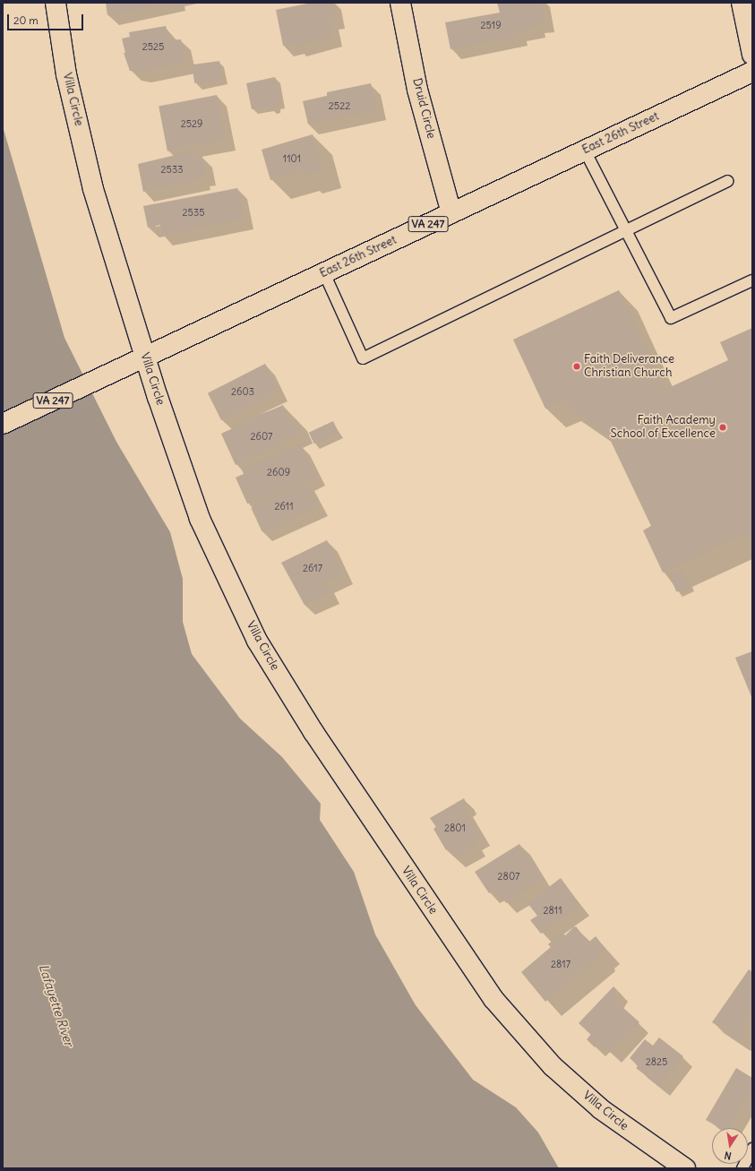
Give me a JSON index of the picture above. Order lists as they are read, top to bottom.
{
  "streets": {
    "street": [
      "Villa Circle",
      "Druid Circle",
      "East 26th Street",
      "VA 247"
    ]
  },
  "crossings": [
    ["Villa Circle", "East 26th Street"],
    ["Druid Circle", "East 26th Street"]
  ],
  "water": ["Lafayette River"],
  "places": ["Faith Deliverance Christian Church", "Faith Academy School of Excellence"],
  "house_numbers": [
    "2519",
    "2525",
    "2522",
    "2529",
    "1101",
    "2533",
    "2535",
    "2603",
    "2607",
    "2609",
    "2611",
    "2617",
    "2801",
    "2807",
    "2811",
    "2817",
    "2825"
  ],
  "scale_bar": "20 m",
  "north": "bottom"
}
